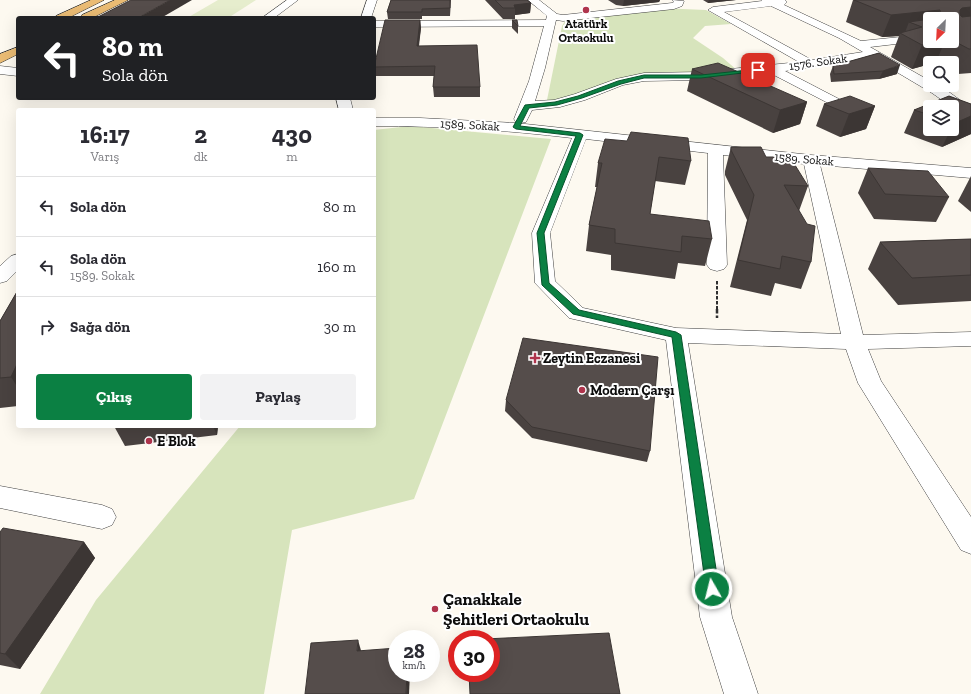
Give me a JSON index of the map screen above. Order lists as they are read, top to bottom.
{
  "streets": {
    "street": ["1576. Sokak", "1589. Sokak"]
  },
  "places": {
    "other": [
      "Atatürk Ortaokulu",
      "Modern Çarşı",
      "E Blok",
      "Çanakkale Şehitleri Ortaokulu"
    ],
    "health": ["Zeytin Eczanesi"]
  },
  "north": "bottom left",
  "page": {
    "turn": ["80 m", "Sola dön"],
    "eta": [
      "16:17",
      "Varış",
      "2",
      "dk",
      "430",
      "m"
    ],
    "list": [
      {
        "name": "Sola dön",
        "value": "80 m"
      },
      {
        "name": "Sola dön",
        "note": "1589. Sokak",
        "value": "160 m"
      },
      {
        "name": "Sağa dön",
        "value": "30 m"
      }
    ],
    "buttons": ["Çıkış", "Paylaş"],
    "speed": "28 km/h",
    "limit": "30"
  }
}
